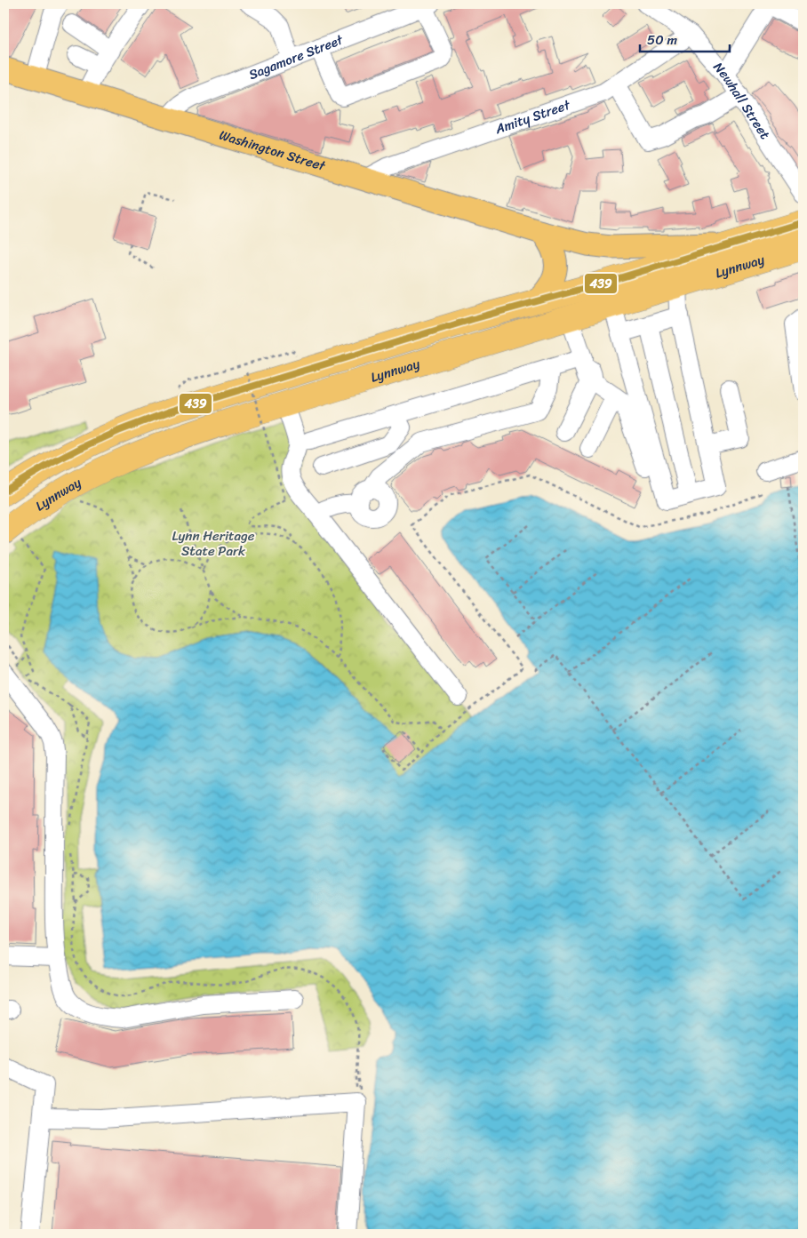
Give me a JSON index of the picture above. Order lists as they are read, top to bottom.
{
  "streets": {
    "highway": ["Lynnway"],
    "main road": ["Washington Street"],
    "street": ["Sagamore Street", "Newhall Street", "Amity Street"]
  },
  "crossings": [
    ["Sagamore Street", "Washington Street"],
    ["Newhall Street", "Amity Street"],
    ["Amity Street", "Washington Street"],
    ["Washington Street", "Lynnway"]
  ],
  "parks": ["Lynn Heritage State Park"],
  "lines": ["transit line 439"],
  "scale_bar": "50 m"
}
